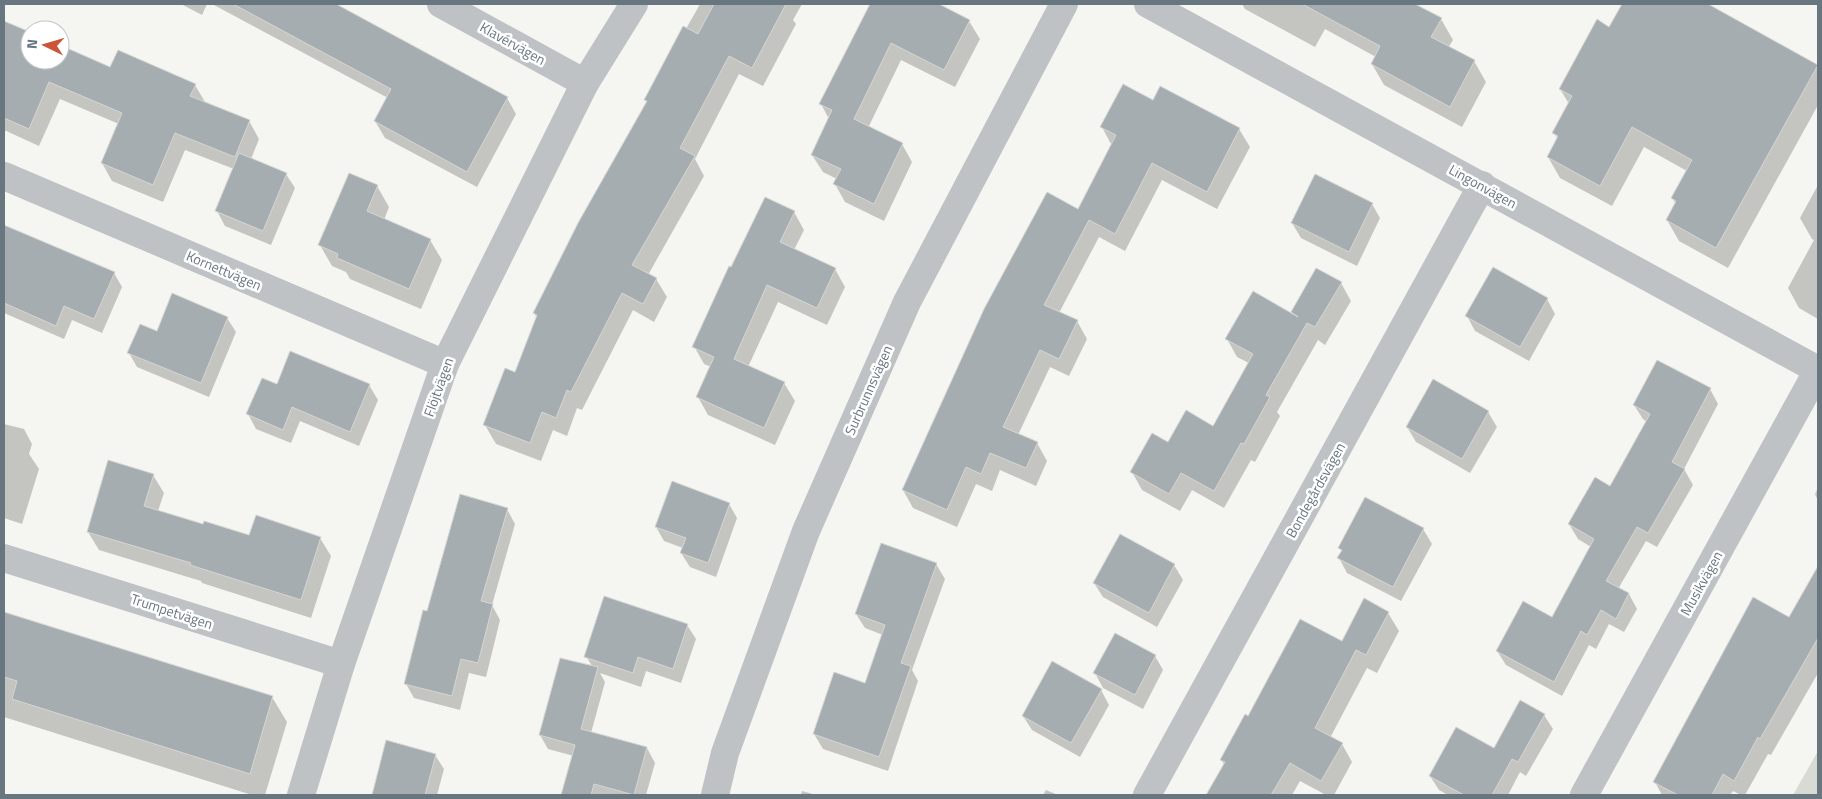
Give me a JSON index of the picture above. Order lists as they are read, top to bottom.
{
  "streets": {
    "street": [
      "Klavérvägen",
      "Lingonvägen",
      "Kornettvägen",
      "Flöjtvägen",
      "Surbrunnsvägen",
      "Bondegårdsvägen",
      "Musikvägen",
      "Trumpetvägen"
    ]
  },
  "crossings": [
    ["Klavérvägen", "Flöjtvägen"],
    ["Lingonvägen", "Bondegårdsvägen"],
    ["Lingonvägen", "Musikvägen"],
    ["Kornettvägen", "Flöjtvägen"],
    ["Flöjtvägen", "Trumpetvägen"]
  ],
  "north": "left"
}
